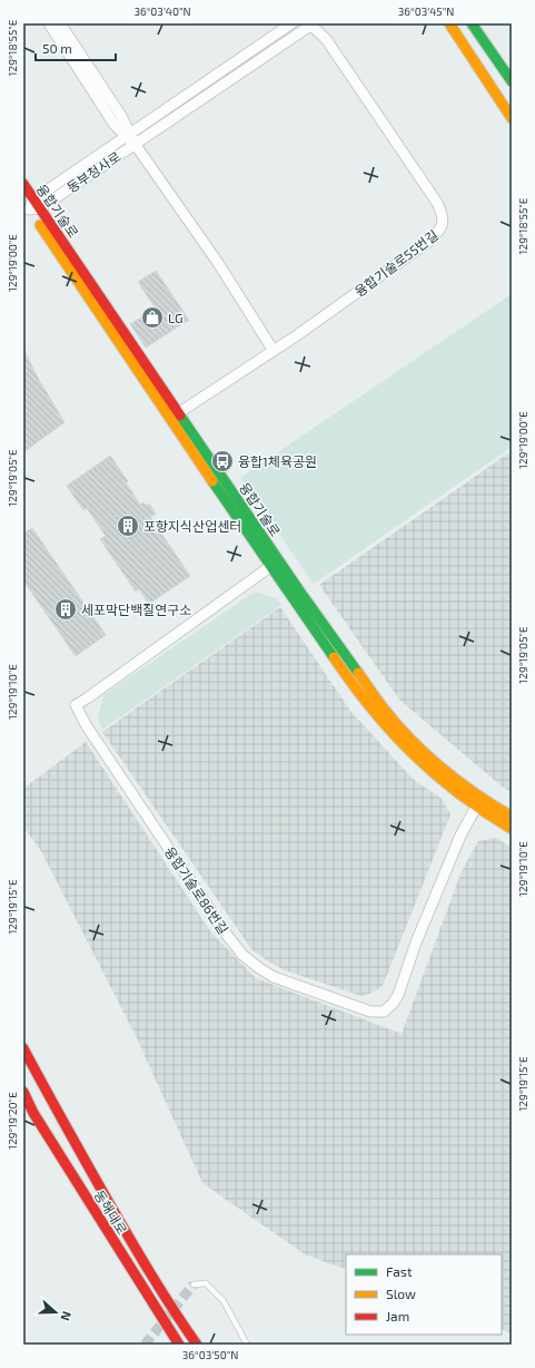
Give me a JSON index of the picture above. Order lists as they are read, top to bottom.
{
  "streets": {
    "street": [
      "동부청사로",
      "융합기술로",
      "융합기술로55번길",
      "융합기술로86번길",
      "동해대로"
    ]
  },
  "crossings": [
    ["동부청사로", "융합기술로"],
    ["동부청사로", "융합기술로55번길"],
    ["융합기술로", "융합기술로55번길"],
    ["융합기술로", "융합기술로86번길"]
  ],
  "places": {
    "shop": ["LG"],
    "bus stop": ["융합1체육공원"],
    "building": ["포항지식산업센터", "세포막단백질연구소"]
  },
  "legend": ["Fast", "Slow", "Jam"],
  "scale_bar": "50 m",
  "north": "right",
  "coordinates": [
    "36°03'40\"N",
    "36°03'45\"N",
    "129°18'55\"E",
    "129°19'00\"E",
    "129°19'05\"E",
    "129°19'10\"E",
    "129°19'15\"E",
    "129°19'20\"E",
    "36°03'50\"N"
  ]
}
